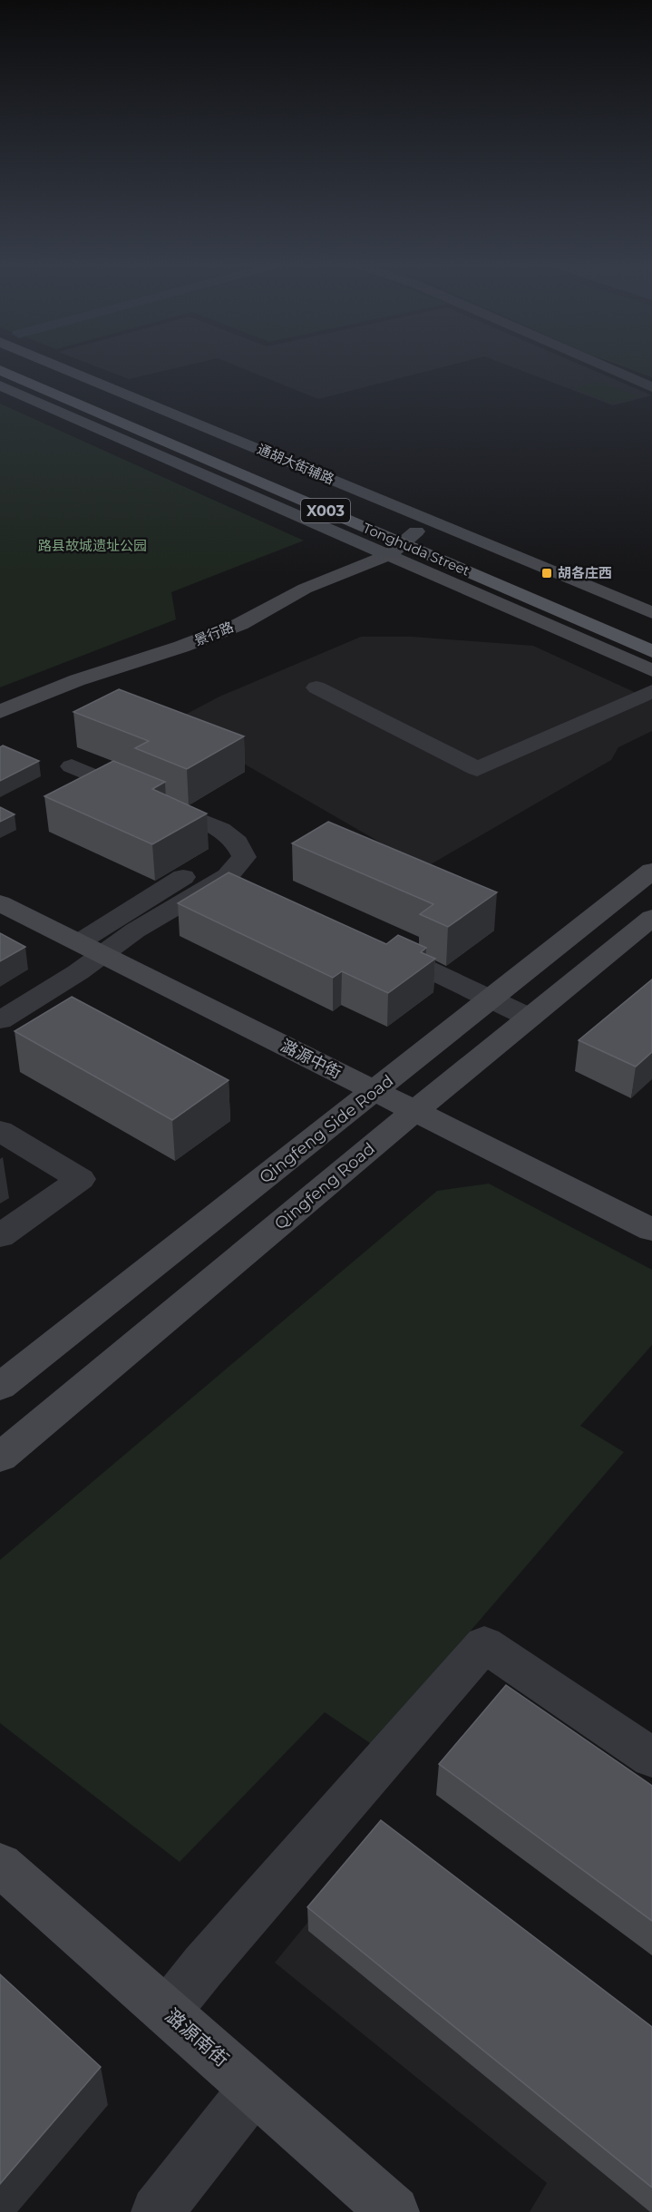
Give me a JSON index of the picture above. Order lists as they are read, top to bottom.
{
  "streets": {
    "main road": ["X003", "Tonghuda Street"],
    "street": [
      "通胡大街辅路",
      "景行路",
      "潞源中街",
      "Qingfeng Side Road",
      "Qingfeng Road",
      "潞源南街"
    ]
  },
  "crossings": [
    ["Tonghuda Street", "景行路"],
    ["潞源中街", "Qingfeng Side Road"],
    ["潞源中街", "Qingfeng Road"]
  ],
  "parks": ["路县故城遗址公园"],
  "places": {
    "transit": ["胡各庄西"]
  }
}
